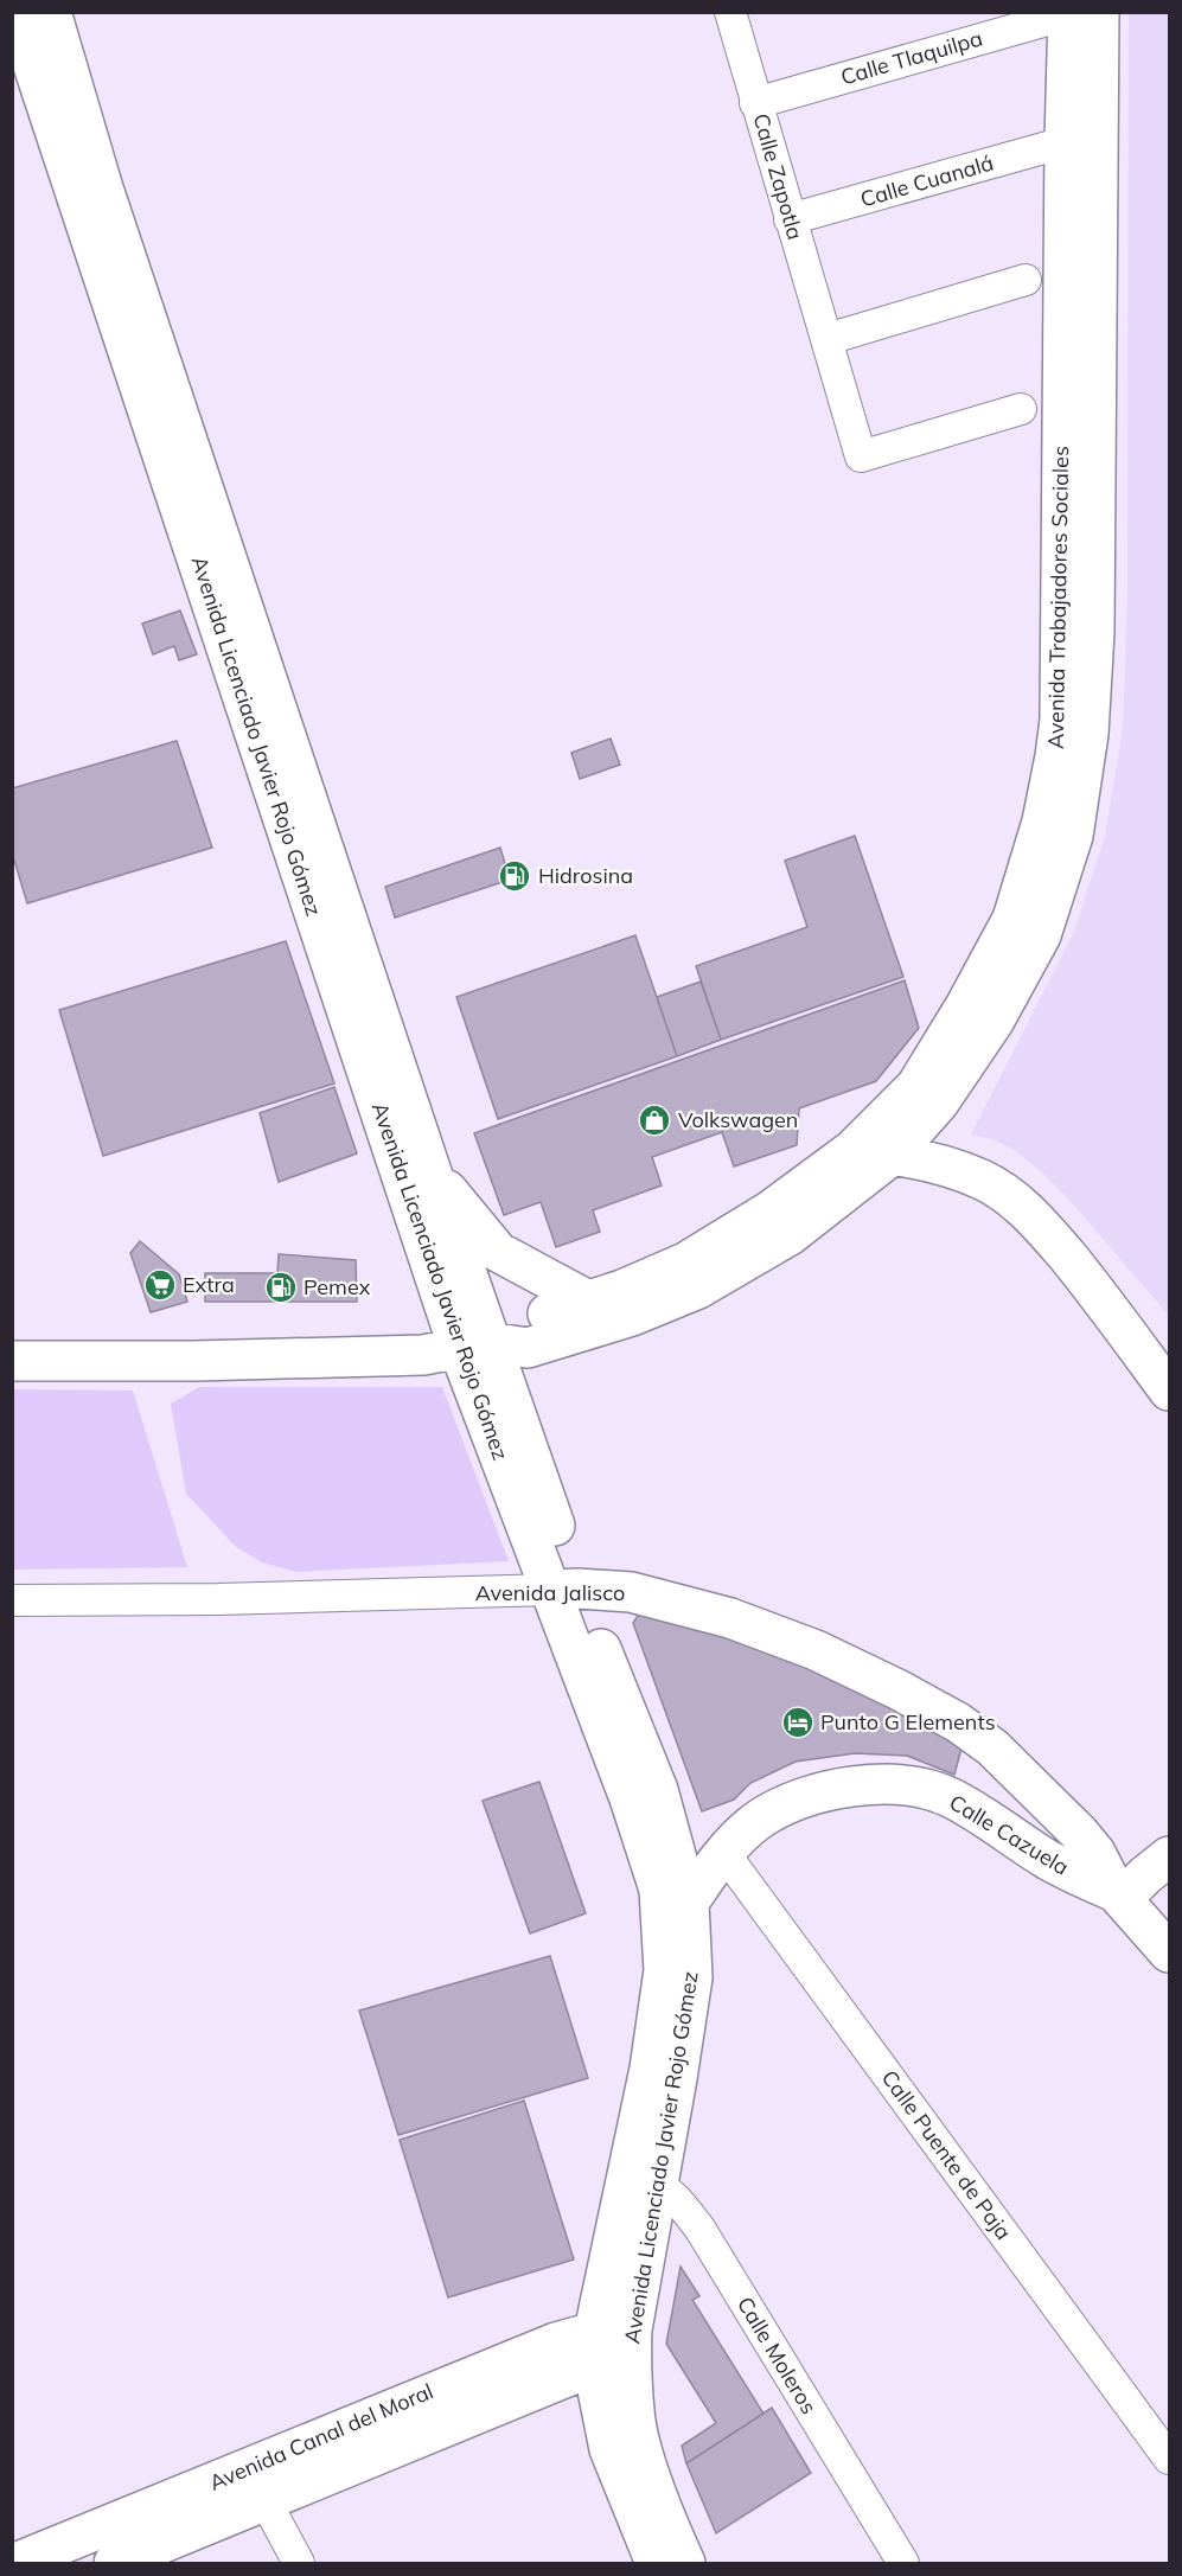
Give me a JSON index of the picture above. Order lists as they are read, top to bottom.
{
  "streets": {
    "main road": [
      "Avenida Trabajadores Sociales",
      "Avenida Licenciado Javier Rojo Gómez",
      "Avenida Jalisco",
      "Calle Cazuela",
      "Avenida Canal del Moral"
    ],
    "street": [
      "Calle Tlaquilpa",
      "Calle Zapotla",
      "Calle Cuanalá",
      "Calle Puente de Paja",
      "Calle Moleros"
    ]
  },
  "crossings": [
    ["Calle Tlaquilpa", "Calle Zapotla"],
    ["Calle Tlaquilpa", "Avenida Trabajadores Sociales"],
    ["Calle Zapotla", "Calle Cuanalá"],
    ["Calle Cuanalá", "Avenida Trabajadores Sociales"],
    ["Avenida Trabajadores Sociales", "Avenida Licenciado Javier Rojo Gómez"],
    ["Avenida Licenciado Javier Rojo Gómez", "Avenida Jalisco"],
    ["Avenida Licenciado Javier Rojo Gómez", "Calle Cazuela"],
    ["Avenida Licenciado Javier Rojo Gómez", "Calle Moleros"],
    ["Avenida Licenciado Javier Rojo Gómez", "Avenida Canal del Moral"],
    ["Avenida Jalisco", "Calle Cazuela"],
    ["Calle Cazuela", "Calle Puente de Paja"]
  ],
  "places": {
    "fuel station": ["Hidrosina", "Pemex"],
    "shop": ["Volkswagen"],
    "supermarket": ["Extra"],
    "hotel": ["Punto G Elements"]
  }
}
